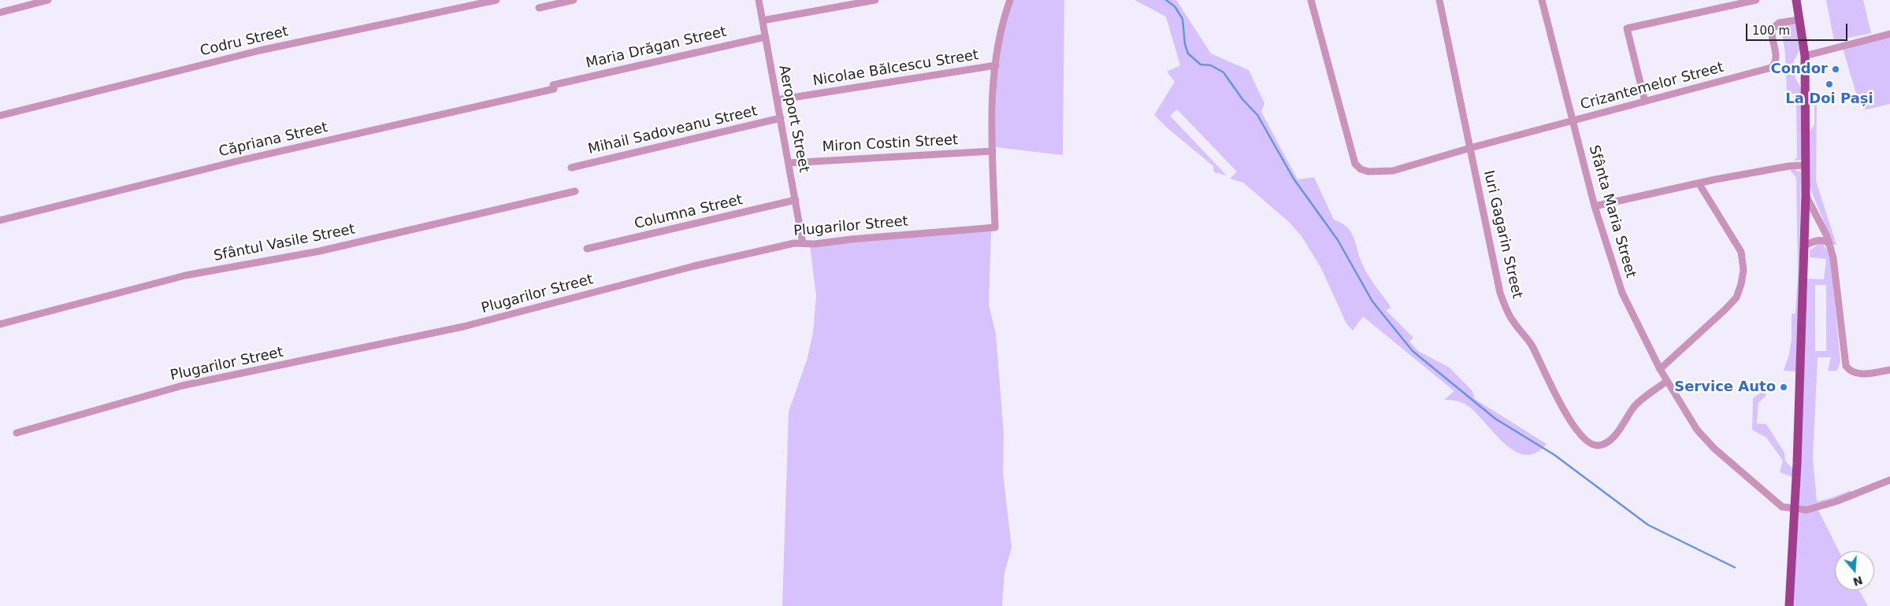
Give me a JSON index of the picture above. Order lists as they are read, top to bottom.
{
  "streets": {
    "street": [
      "Codru Street",
      "Maria Drăgan Street",
      "Nicolae Bălcescu Street",
      "Crizantemelor Street",
      "Aeroport Street",
      "Mihail Sadoveanu Street",
      "Căpriana Street",
      "Miron Costin Street",
      "Sfânta Maria Street",
      "Columna Street",
      "Plugarilor Street",
      "Iuri Gagarin Street",
      "Sfântul Vasile Street"
    ]
  },
  "crossings": [
    ["Maria Drăgan Street", "Aeroport Street"],
    ["Maria Drăgan Street", "Căpriana Street"],
    ["Nicolae Bălcescu Street", "Aeroport Street"],
    ["Crizantemelor Street", "Sfânta Maria Street"],
    ["Crizantemelor Street", "Iuri Gagarin Street"],
    ["Aeroport Street", "Mihail Sadoveanu Street"],
    ["Aeroport Street", "Miron Costin Street"],
    ["Aeroport Street", "Columna Street"],
    ["Aeroport Street", "Plugarilor Street"],
    ["Miron Costin Street", "Plugarilor Street"],
    ["Sfânta Maria Street", "Iuri Gagarin Street"]
  ],
  "places": ["Condor", "La Doi Pași", "Service Auto"],
  "scale_bar": "100 m",
  "north": "bottom"
}
